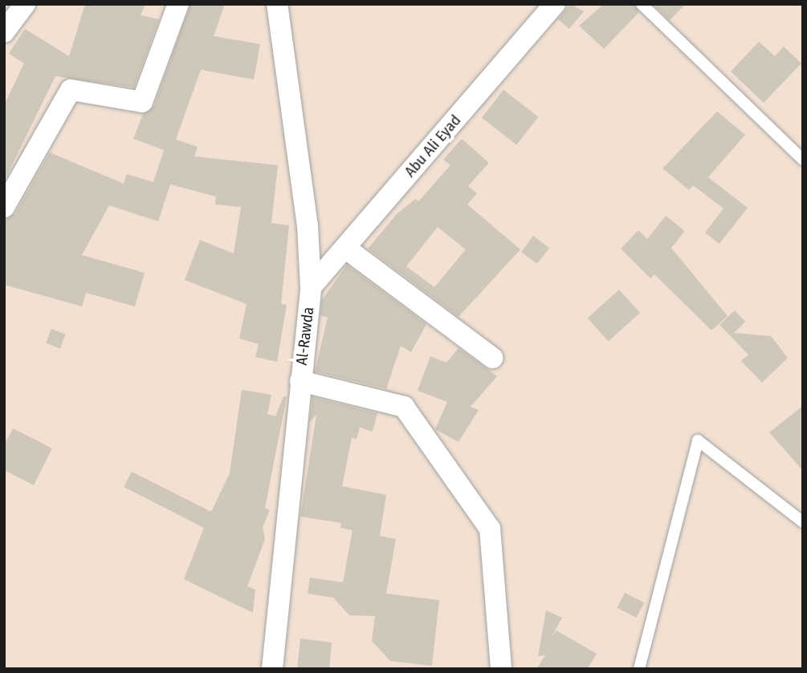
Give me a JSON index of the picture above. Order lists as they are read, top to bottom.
{
  "streets": {
    "street": ["Abu Ali Eyad", "Al-Rawda"]
  },
  "crossings": [
    ["Abu Ali Eyad", "Al-Rawda"]
  ]
}
